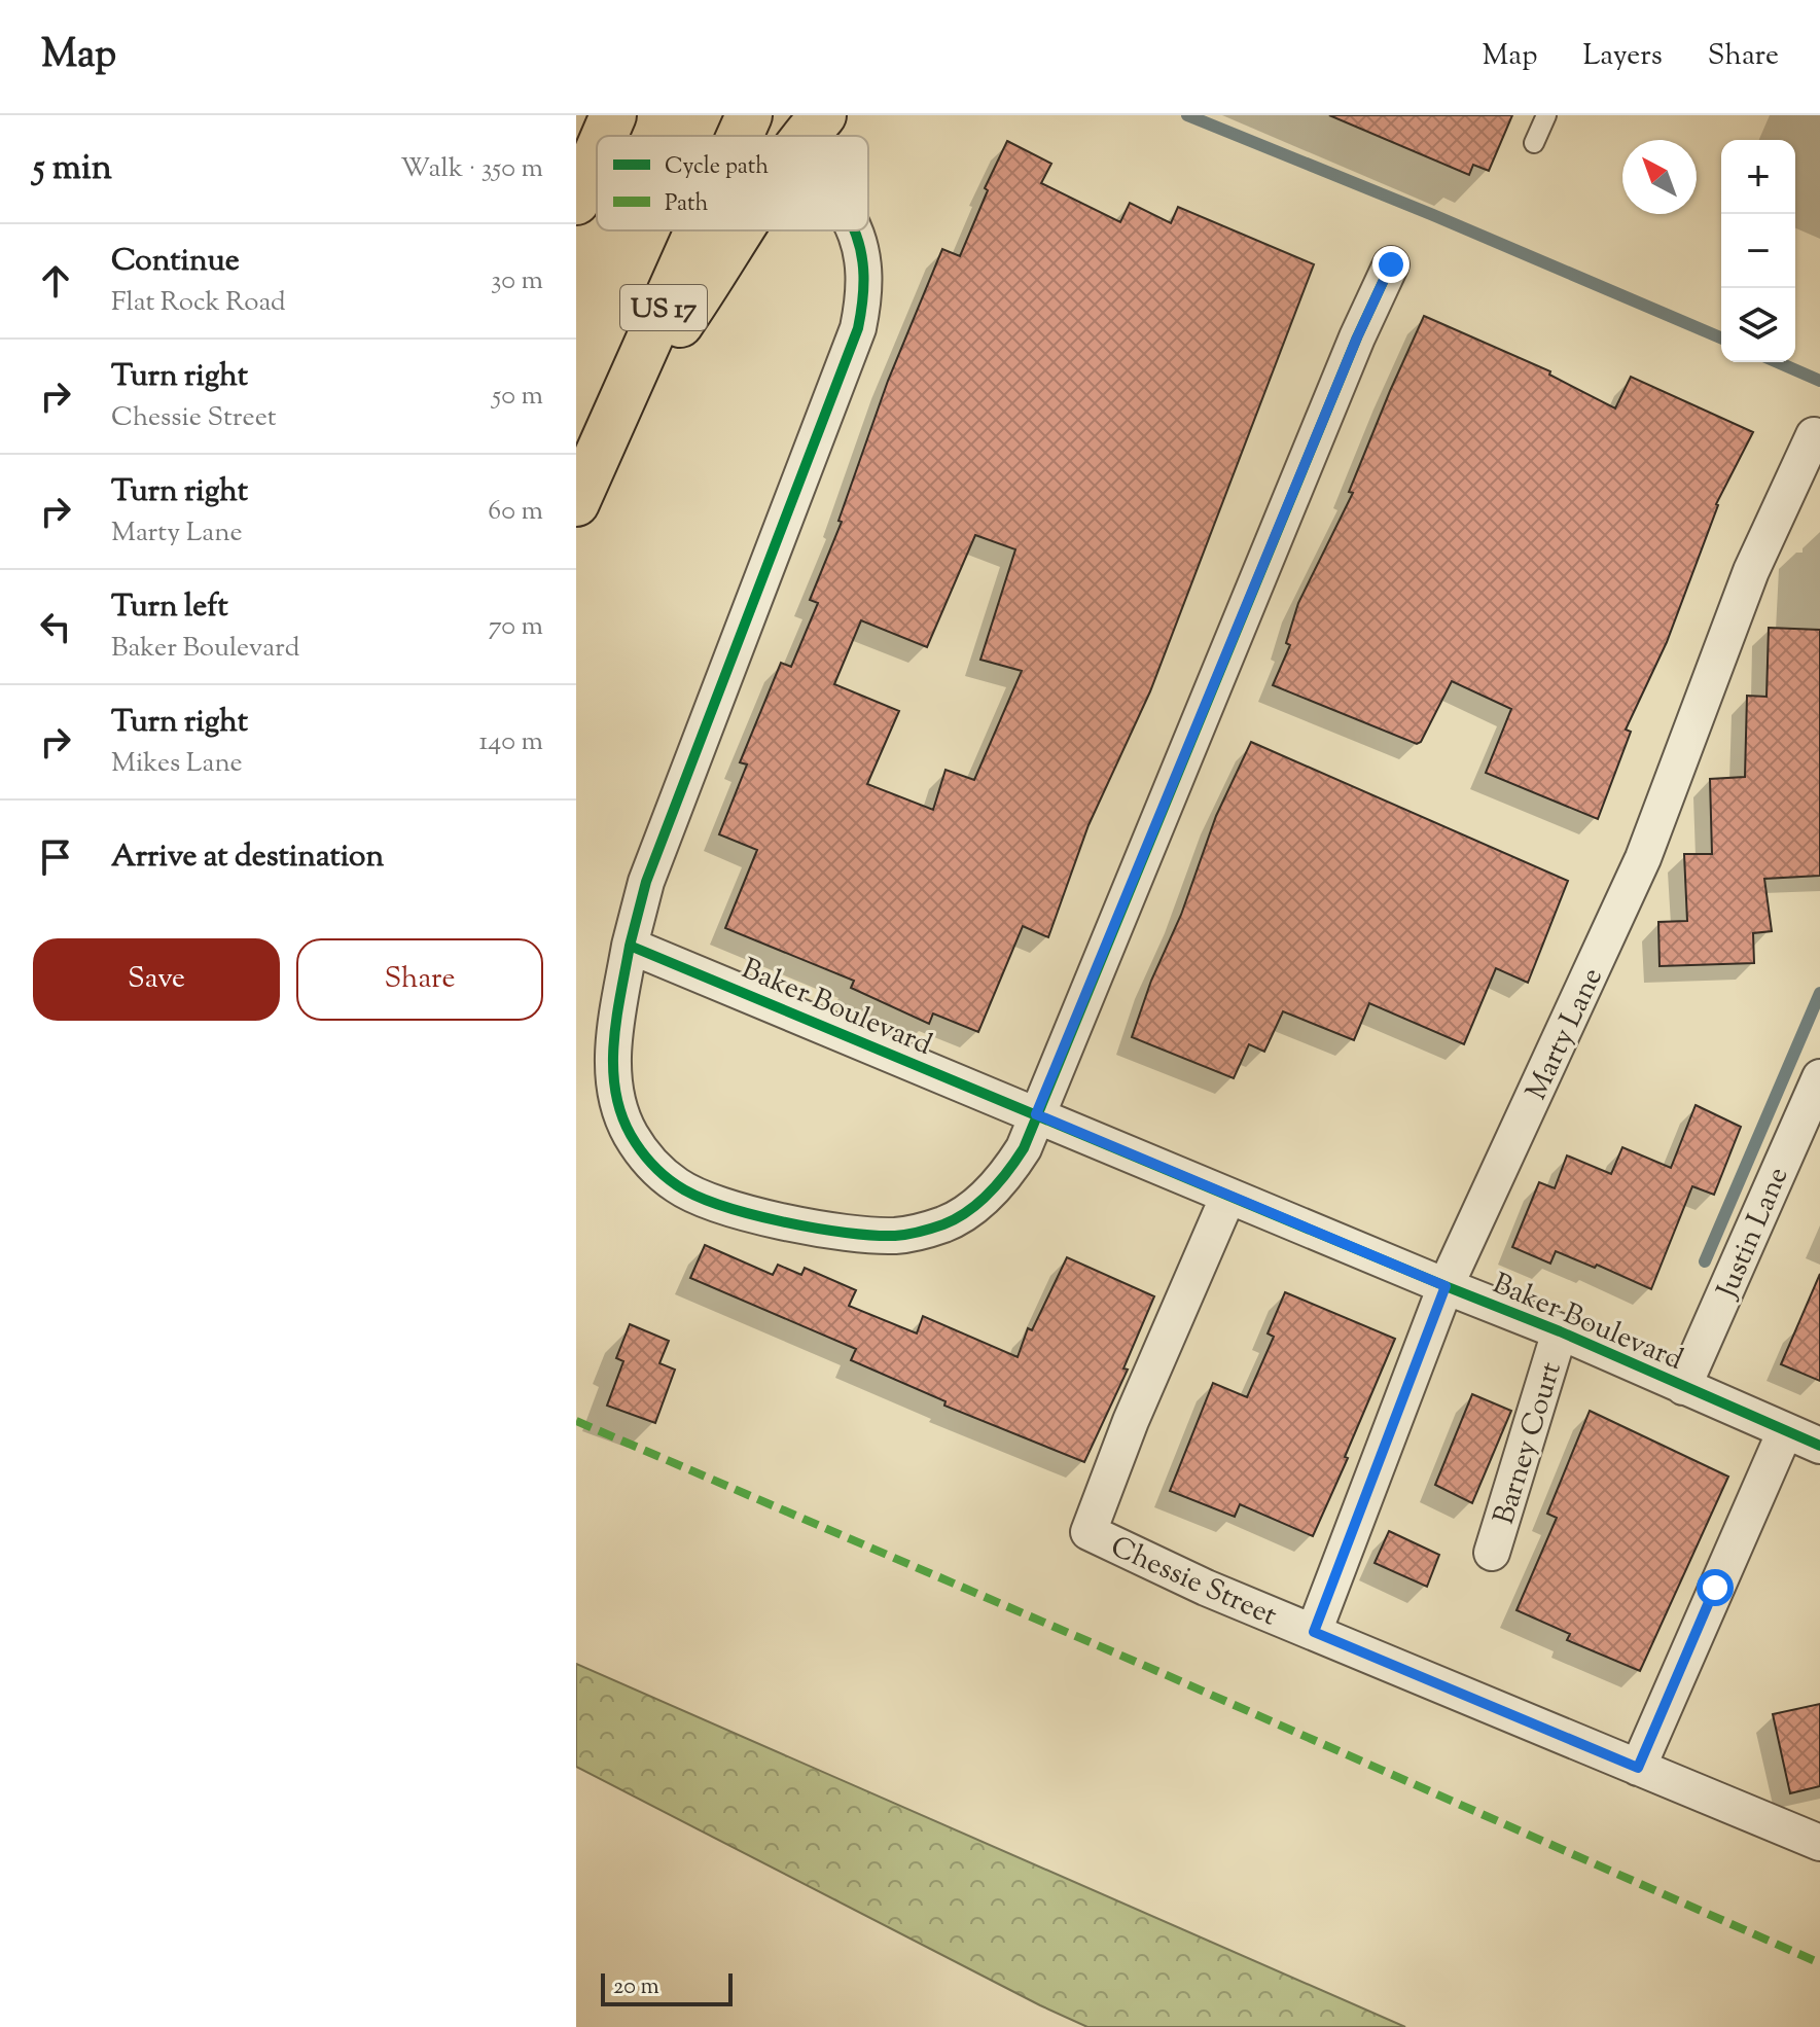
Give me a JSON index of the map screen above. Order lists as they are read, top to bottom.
{
  "streets": {
    "highway": ["US 17"],
    "street": [
      "Baker Boulevard",
      "Marty Lane",
      "Justin Lane",
      "Barney Court",
      "Chessie Street"
    ]
  },
  "crossings": [
    ["Baker Boulevard", "Marty Lane"],
    ["Baker Boulevard", "Justin Lane"],
    ["Baker Boulevard", "Barney Court"],
    ["Baker Boulevard", "Chessie Street"],
    ["Marty Lane", "Chessie Street"]
  ],
  "legend": ["Cycle path", "Path"],
  "scale_bar": "20 m",
  "north": "top left",
  "page": {
    "header": "Map",
    "nav": ["Map", "Layers", "Share"],
    "heading": ["5 min", "Walk · 350 m"],
    "map_buttons": ["+", "−"],
    "list": [
      ["Continue", "Flat Rock Road", "30 m"],
      ["Turn right", "Chessie Street", "50 m"],
      ["Turn right", "Marty Lane", "60 m"],
      ["Turn left", "Baker Boulevard", "70 m"],
      ["Turn right", "Mikes Lane", "140 m"],
      "Arrive at destination"
    ],
    "buttons": ["Save", "Share"],
    "scale": "20 m"
  }
}
